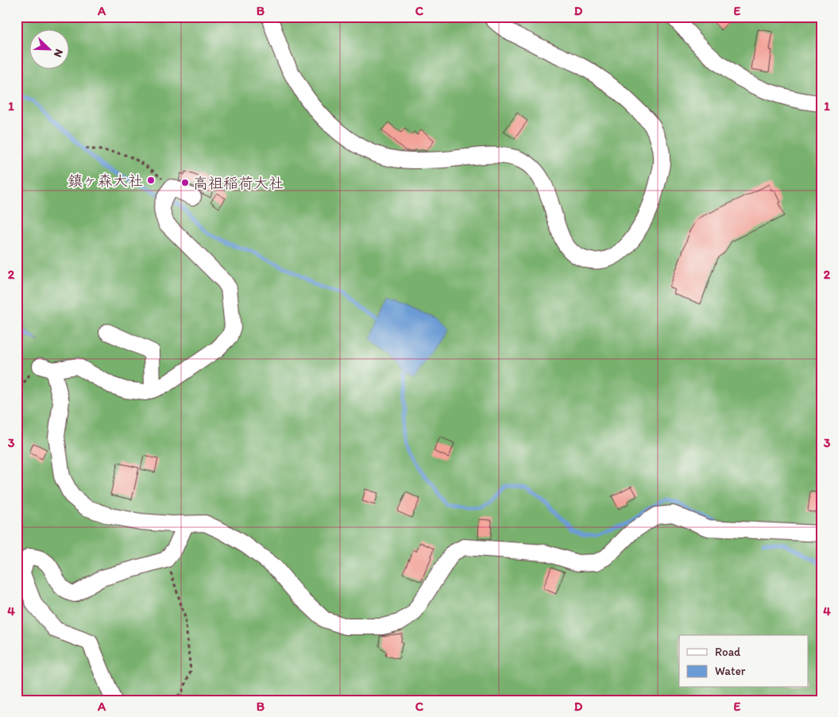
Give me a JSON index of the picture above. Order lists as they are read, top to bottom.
{
  "places": ["鎮ヶ森大社", "高祖稲荷大社"],
  "legend": ["Road", "Water"],
  "north": "bottom right",
  "grid": {
    "columns": [
      "A",
      "B",
      "C",
      "D",
      "E"
    ],
    "rows": [
      "1",
      "2",
      "3",
      "4"
    ]
  }
}
